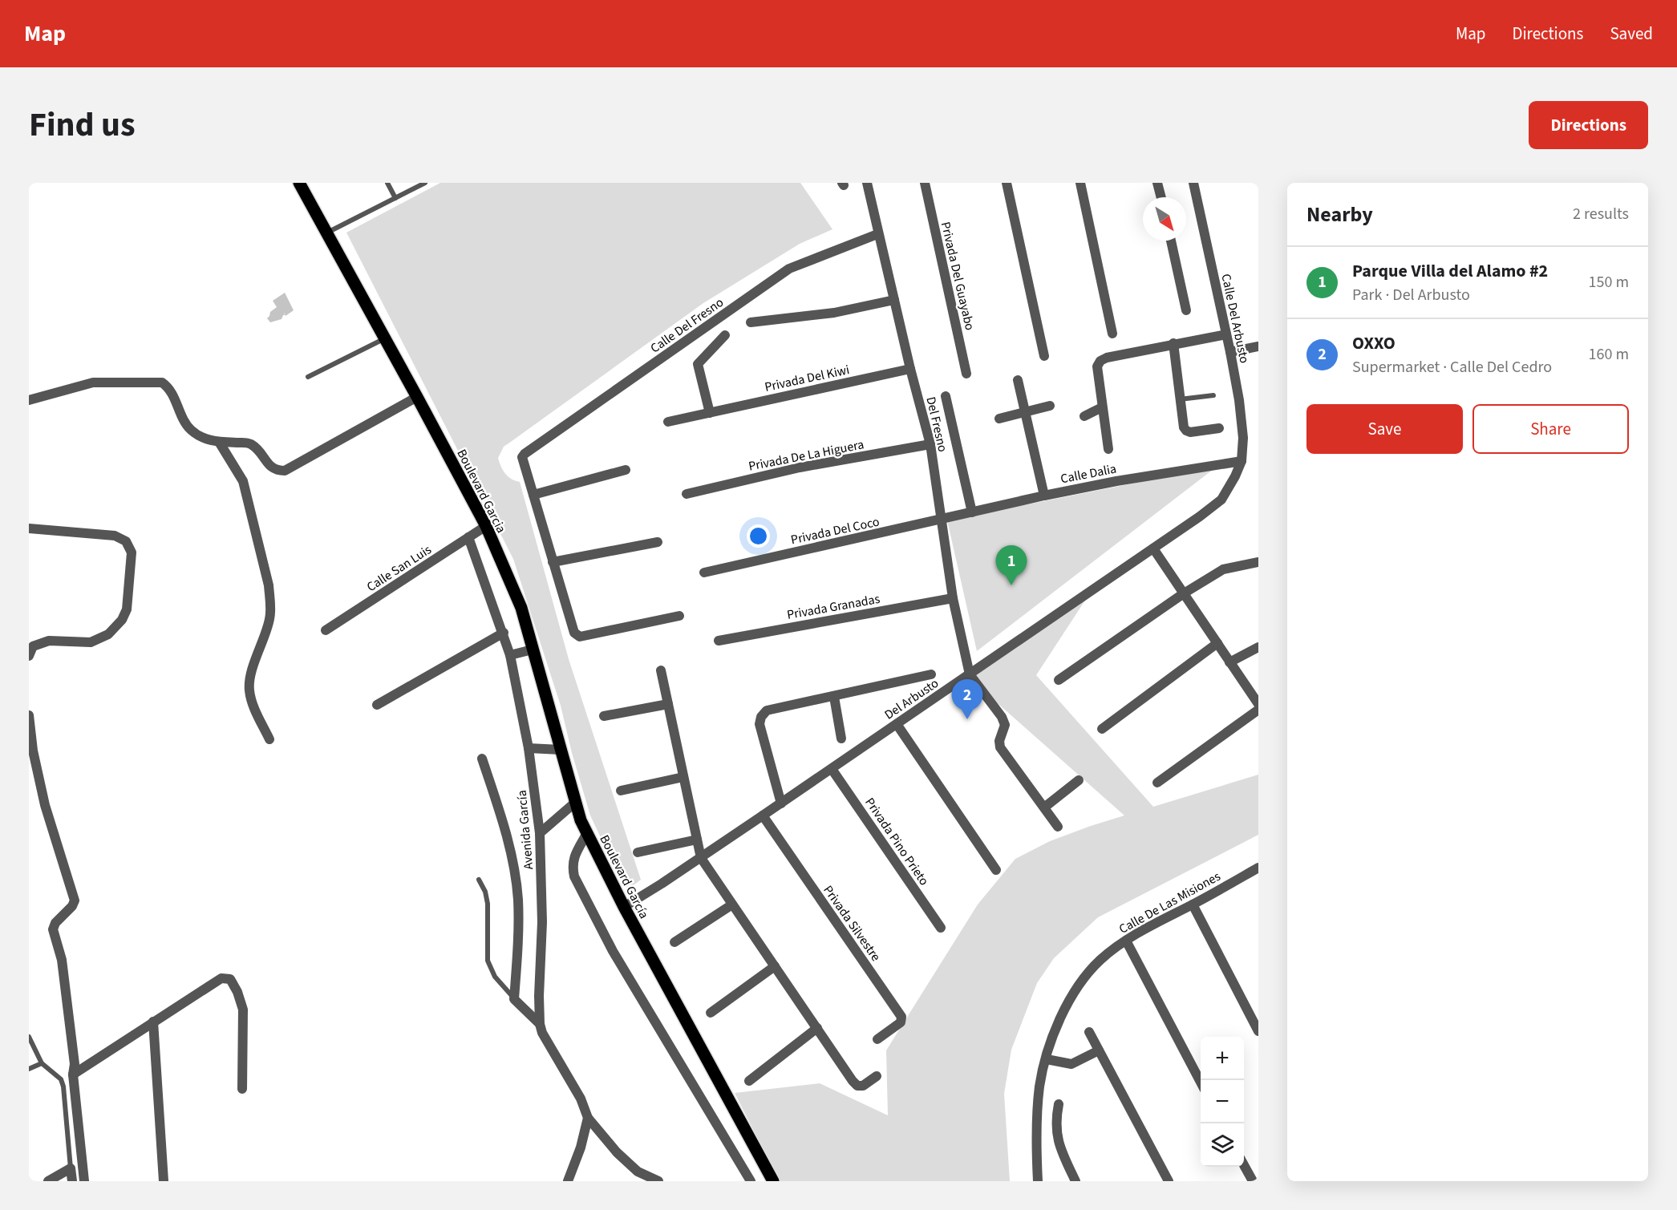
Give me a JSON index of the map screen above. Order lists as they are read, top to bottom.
{
  "streets": {
    "main road": ["Boulevard Garcia", "Boulevard García"],
    "street": [
      "Privada Del Guayabo",
      "Calle Del Arbusto",
      "Calle Del Fresno",
      "Privada Del Kiwi",
      "Del Fresno",
      "Privada De La Higuera",
      "Calle Dalia",
      "Privada Del Coco",
      "Calle San Luis",
      "Privada Granadas",
      "Del Arbusto",
      "Avenida García",
      "Privada Pino Prieto",
      "Calle De Las Misiones",
      "Privada Silvestre"
    ]
  },
  "crossings": [
    ["Calle Del Arbusto", "Calle Dalia"],
    ["Calle Del Arbusto", "Del Arbusto"],
    ["Calle Del Fresno", "Del Fresno"],
    ["Privada Del Kiwi", "Del Fresno"],
    ["Del Fresno", "Privada De La Higuera"],
    ["Del Fresno", "Calle Dalia"],
    ["Del Fresno", "Privada Del Coco"],
    ["Del Fresno", "Privada Granadas"],
    ["Del Fresno", "Del Arbusto"],
    ["Calle Dalia", "Privada Del Coco"],
    ["Calle Dalia", "Del Arbusto"],
    ["Boulevard Garcia", "Calle San Luis"],
    ["Boulevard Garcia", "Boulevard García"],
    ["Calle San Luis", "Avenida García"],
    ["Del Arbusto", "Privada Pino Prieto"],
    ["Del Arbusto", "Boulevard García"],
    ["Del Arbusto", "Privada Silvestre"]
  ],
  "north": "bottom right",
  "page": {
    "header": "Map",
    "nav": ["Map", "Directions", "Saved"],
    "title": "Find us",
    "buttons": [
      "Directions",
      ["Save", "Share"]
    ],
    "heading": ["Nearby", "2 results"],
    "list": [
      {
        "mark": "1",
        "name": "Parque Villa del Alamo #2",
        "note": "Park · Del Arbusto",
        "value": "150 m"
      },
      {
        "mark": "2",
        "name": "OXXO",
        "note": "Supermarket · Calle Del Cedro",
        "value": "160 m"
      }
    ],
    "pins": ["1", "2"],
    "map_buttons": ["+", "−"]
  }
}
